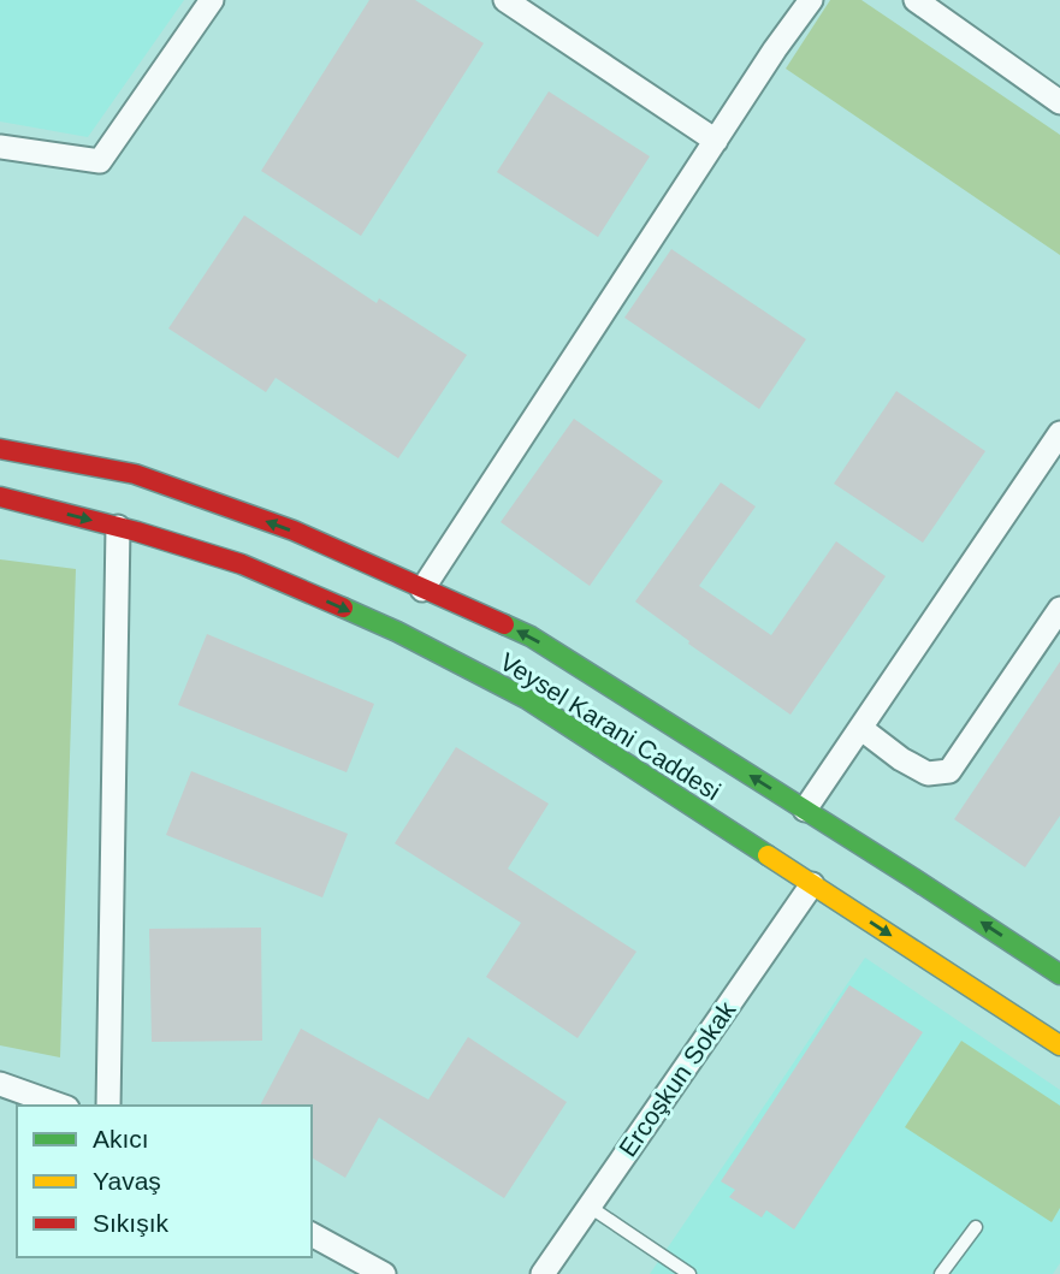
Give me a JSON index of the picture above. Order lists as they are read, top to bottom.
{
  "streets": {
    "main road": ["Veysel Karani Caddesi"],
    "street": ["Ercoşkun Sokak"]
  },
  "crossings": [
    ["Veysel Karani Caddesi", "Ercoşkun Sokak"]
  ],
  "legend": ["Akıcı", "Yavaş", "Sıkışık"]
}
